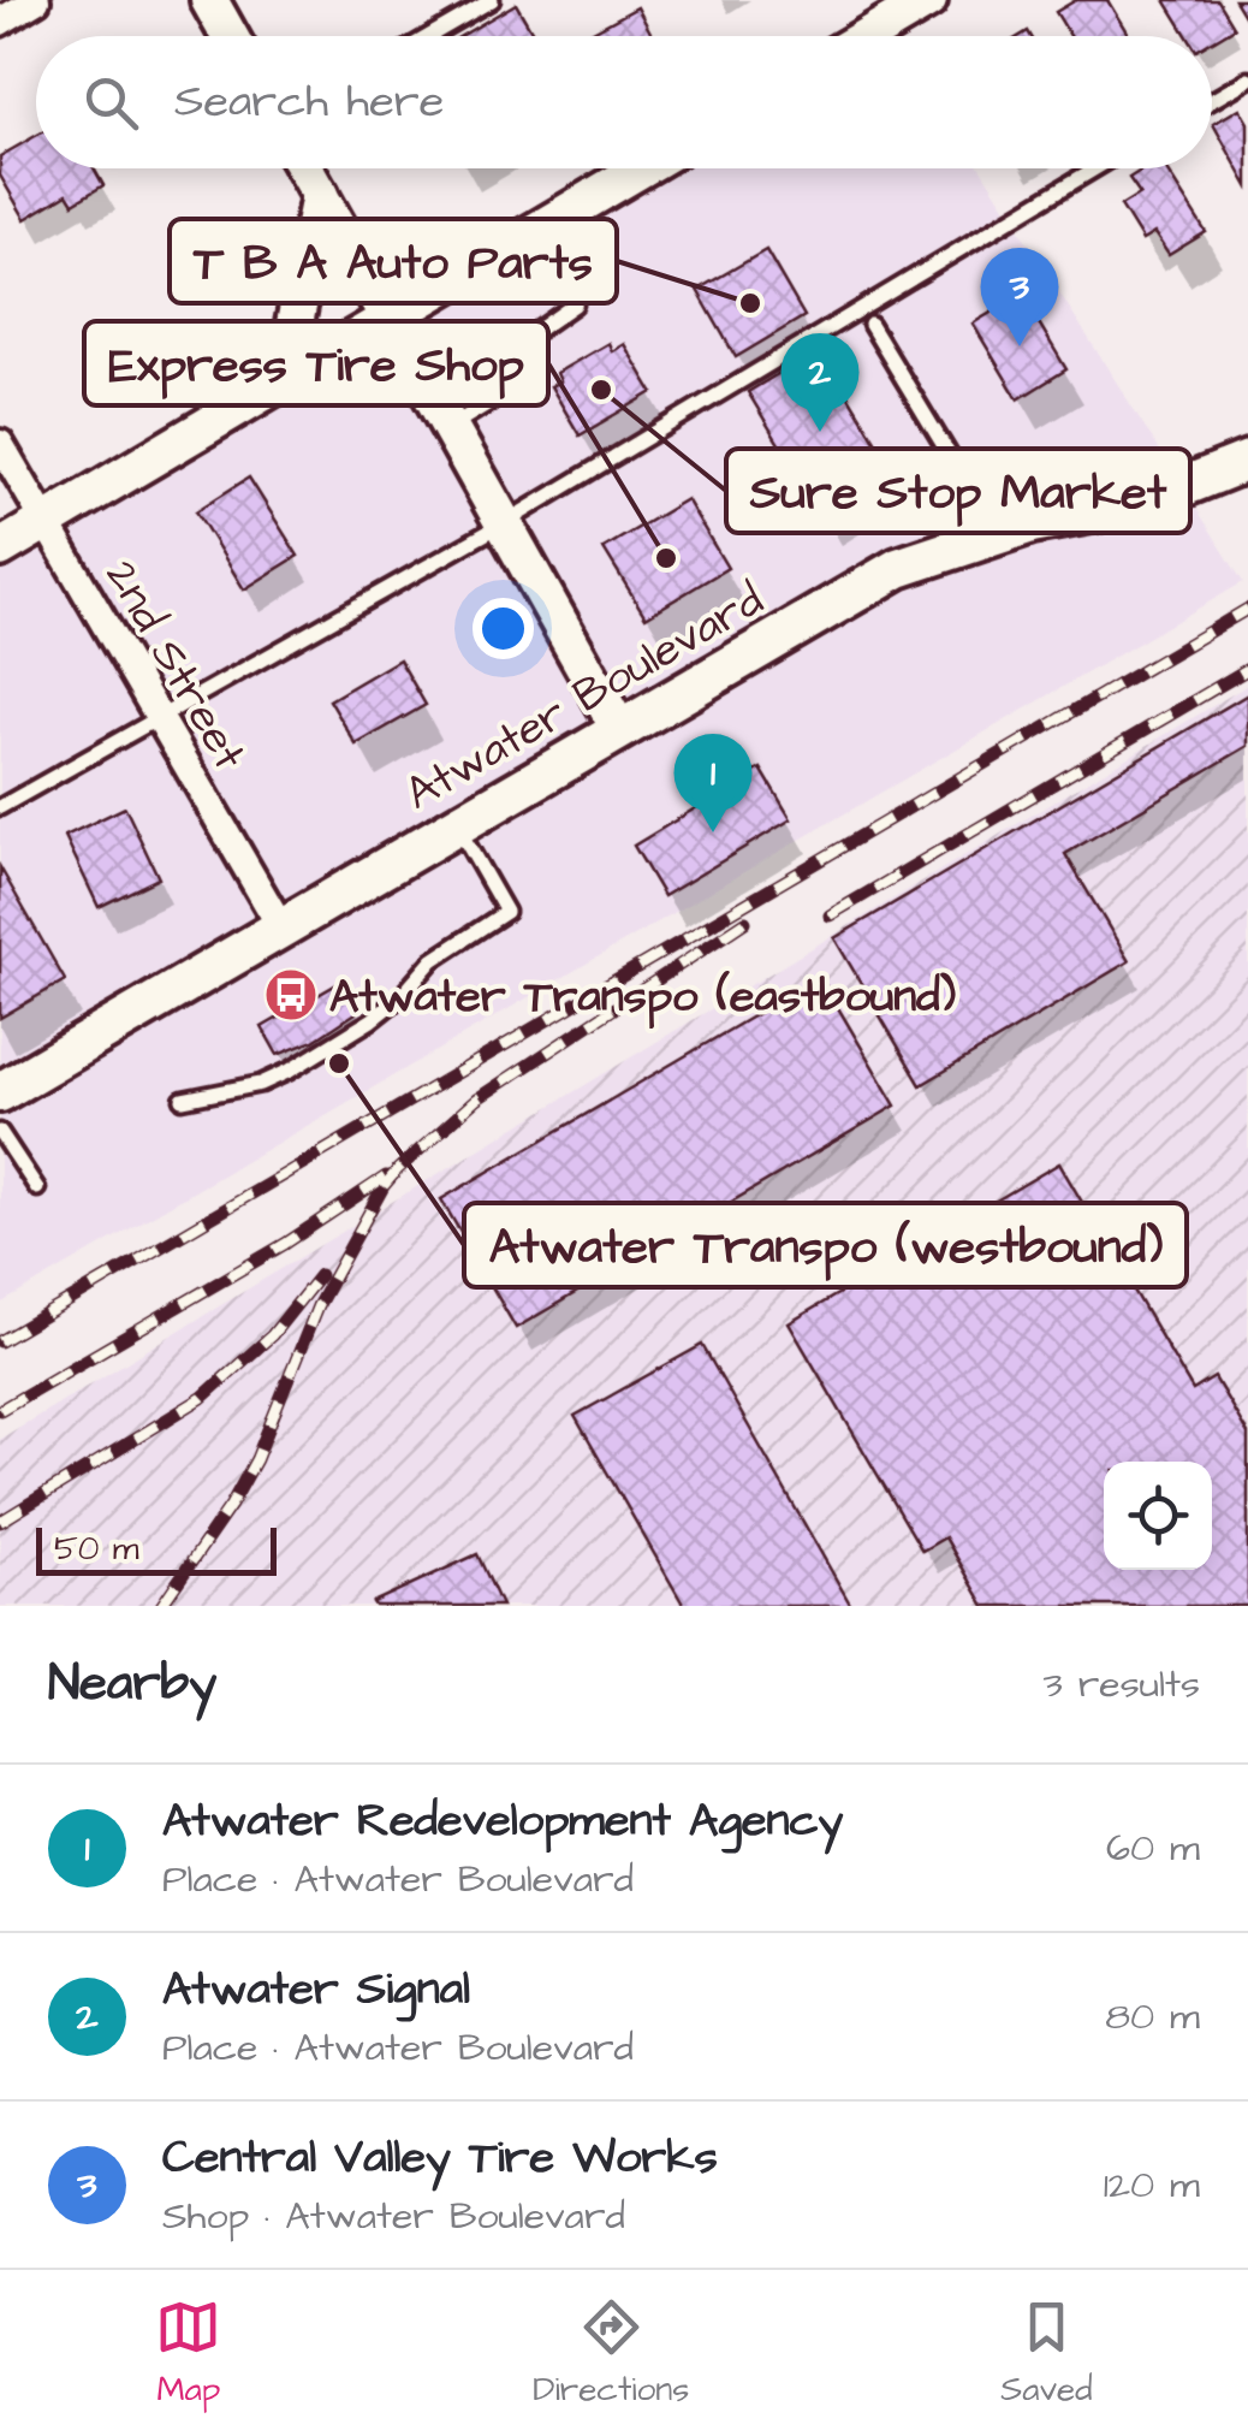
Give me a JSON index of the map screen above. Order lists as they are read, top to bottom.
{
  "streets": {
    "main road": ["Atwater Boulevard"],
    "street": ["2nd Street"]
  },
  "crossings": [
    ["2nd Street", "Atwater Boulevard"]
  ],
  "places": {
    "other": [
      "T B A Auto Parts",
      "Sure Stop Market",
      "Express Tire Shop",
      "Atwater Transpo (westbound)"
    ],
    "bus stop": ["Atwater Transpo (eastbound)"]
  },
  "scale_bar": "50 m",
  "page": {
    "search": "Search here",
    "pins": ["3", "2", "1"],
    "scale": "50 m",
    "heading": ["Nearby", "3 results"],
    "list": [
      {
        "mark": "1",
        "name": "Atwater Redevelopment Agency",
        "note": "Place · Atwater Boulevard",
        "value": "60 m"
      },
      {
        "mark": "2",
        "name": "Atwater Signal",
        "note": "Place · Atwater Boulevard",
        "value": "80 m"
      },
      {
        "mark": "3",
        "name": "Central Valley Tire Works",
        "note": "Shop · Atwater Boulevard",
        "value": "120 m"
      }
    ],
    "nav": ["Map", "Directions", "Saved"]
  }
}
